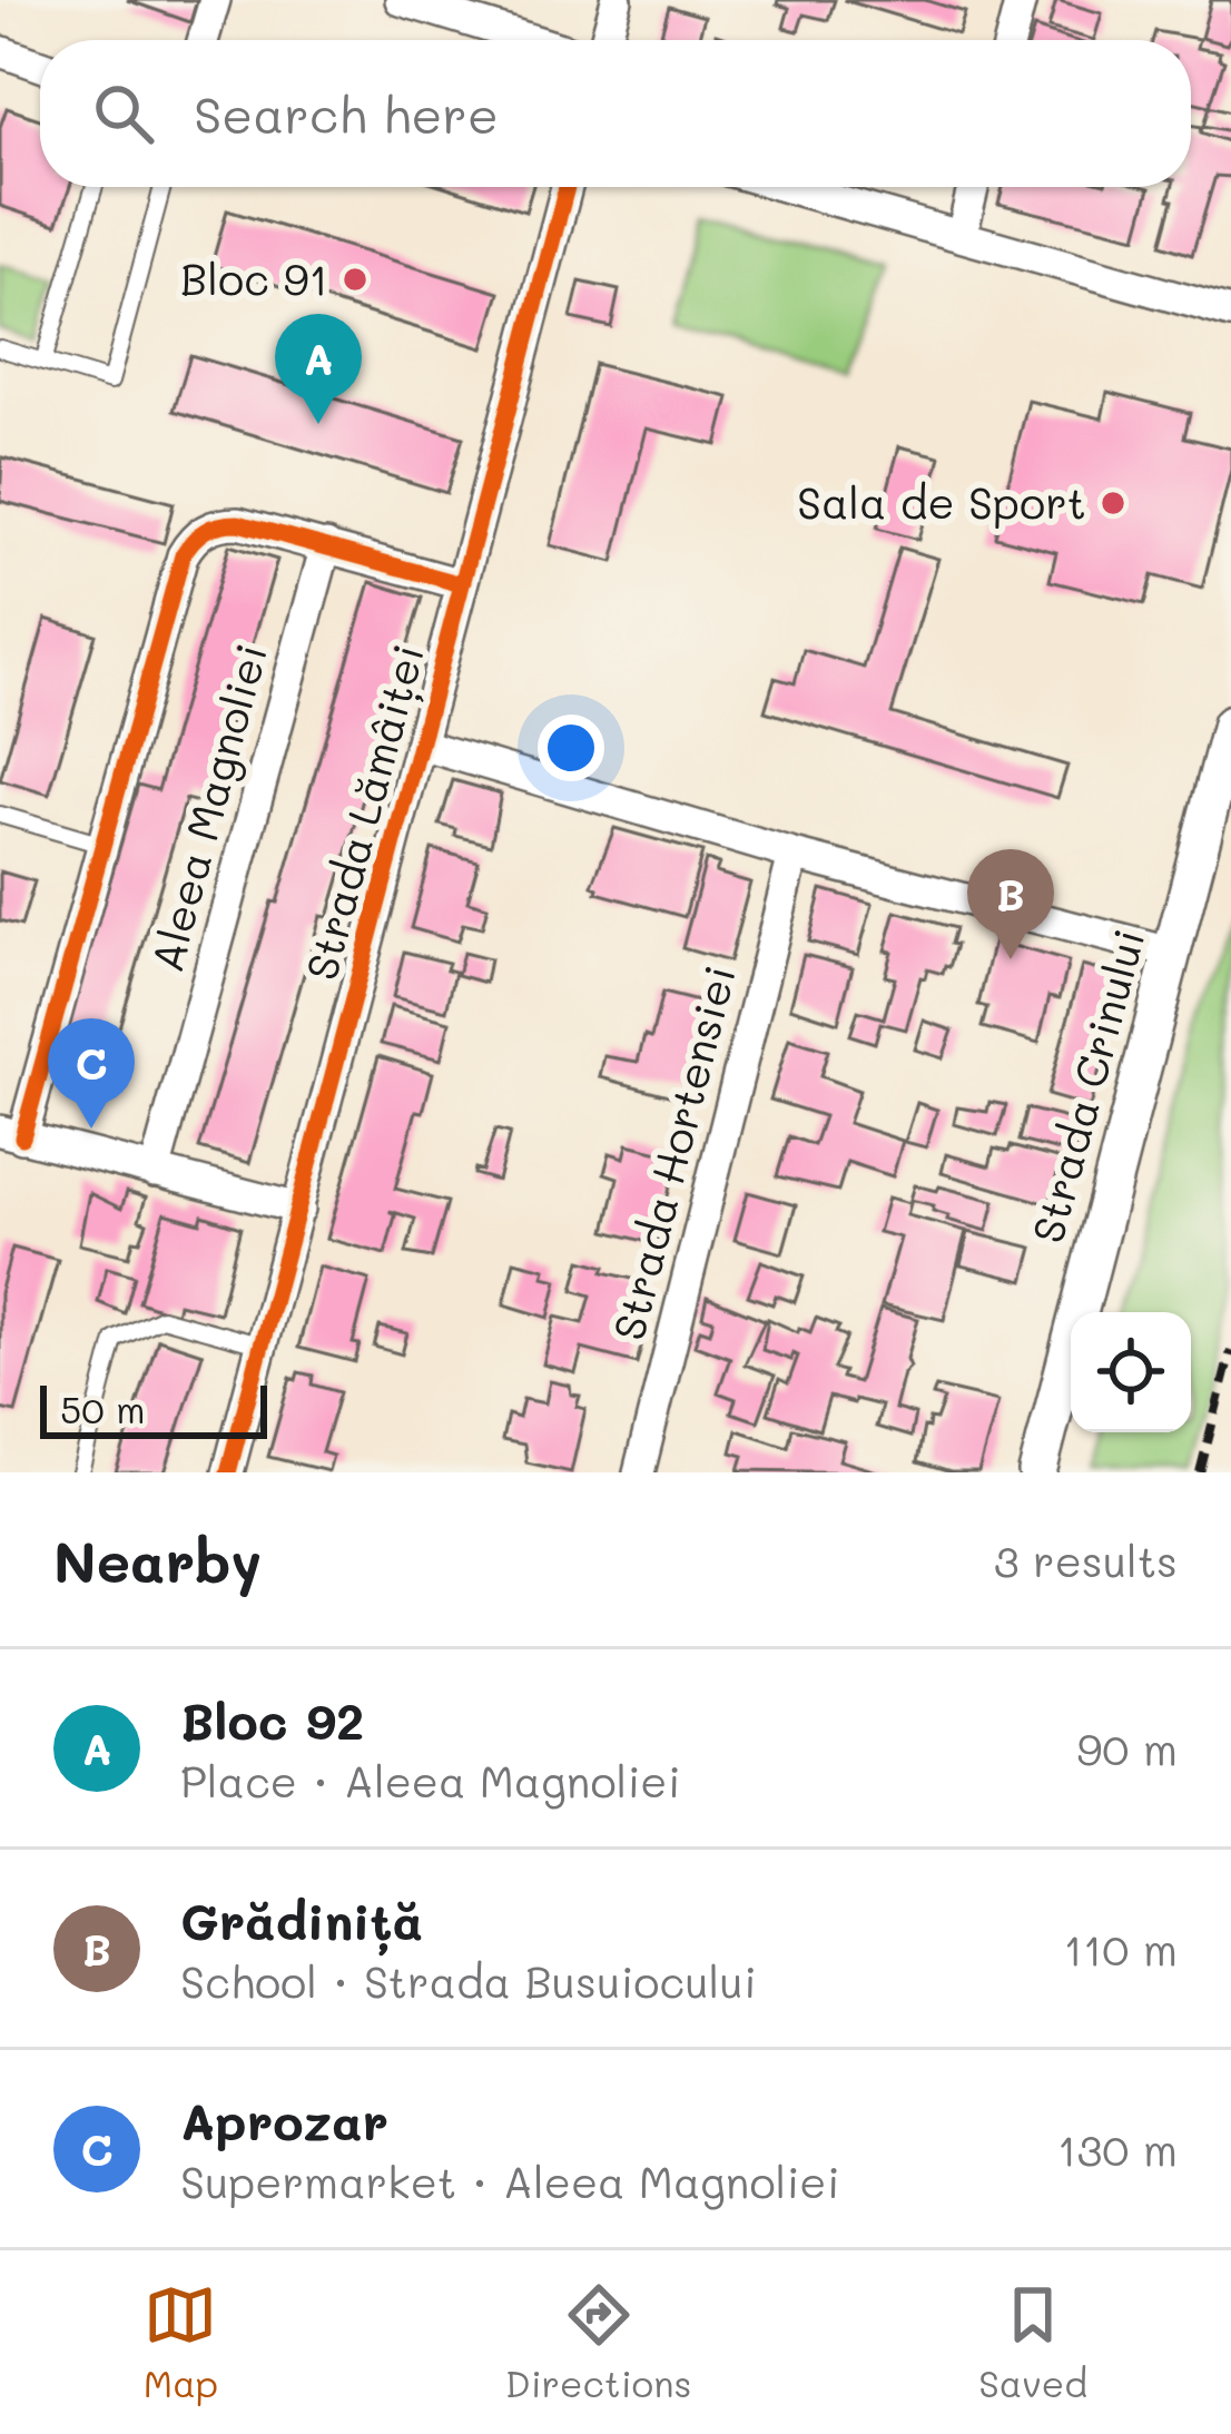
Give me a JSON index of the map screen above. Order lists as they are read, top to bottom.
{
  "streets": {
    "street": [
      "Aleea Magnoliei",
      "Strada Lămâiței",
      "Strada Crinului",
      "Strada Hortensiei"
    ]
  },
  "places": ["Bloc 91", "Sala de Sport"],
  "scale_bar": "50 m",
  "page": {
    "search": "Search here",
    "pins": ["A", "B", "C"],
    "scale": "50 m",
    "heading": ["Nearby", "3 results"],
    "list": [
      {
        "mark": "A",
        "name": "Bloc 92",
        "note": "Place · Aleea Magnoliei",
        "value": "90 m"
      },
      {
        "mark": "B",
        "name": "Grădiniță",
        "note": "School · Strada Busuiocului",
        "value": "110 m"
      },
      {
        "mark": "C",
        "name": "Aprozar",
        "note": "Supermarket · Aleea Magnoliei",
        "value": "130 m"
      }
    ],
    "nav": ["Map", "Directions", "Saved"]
  }
}
